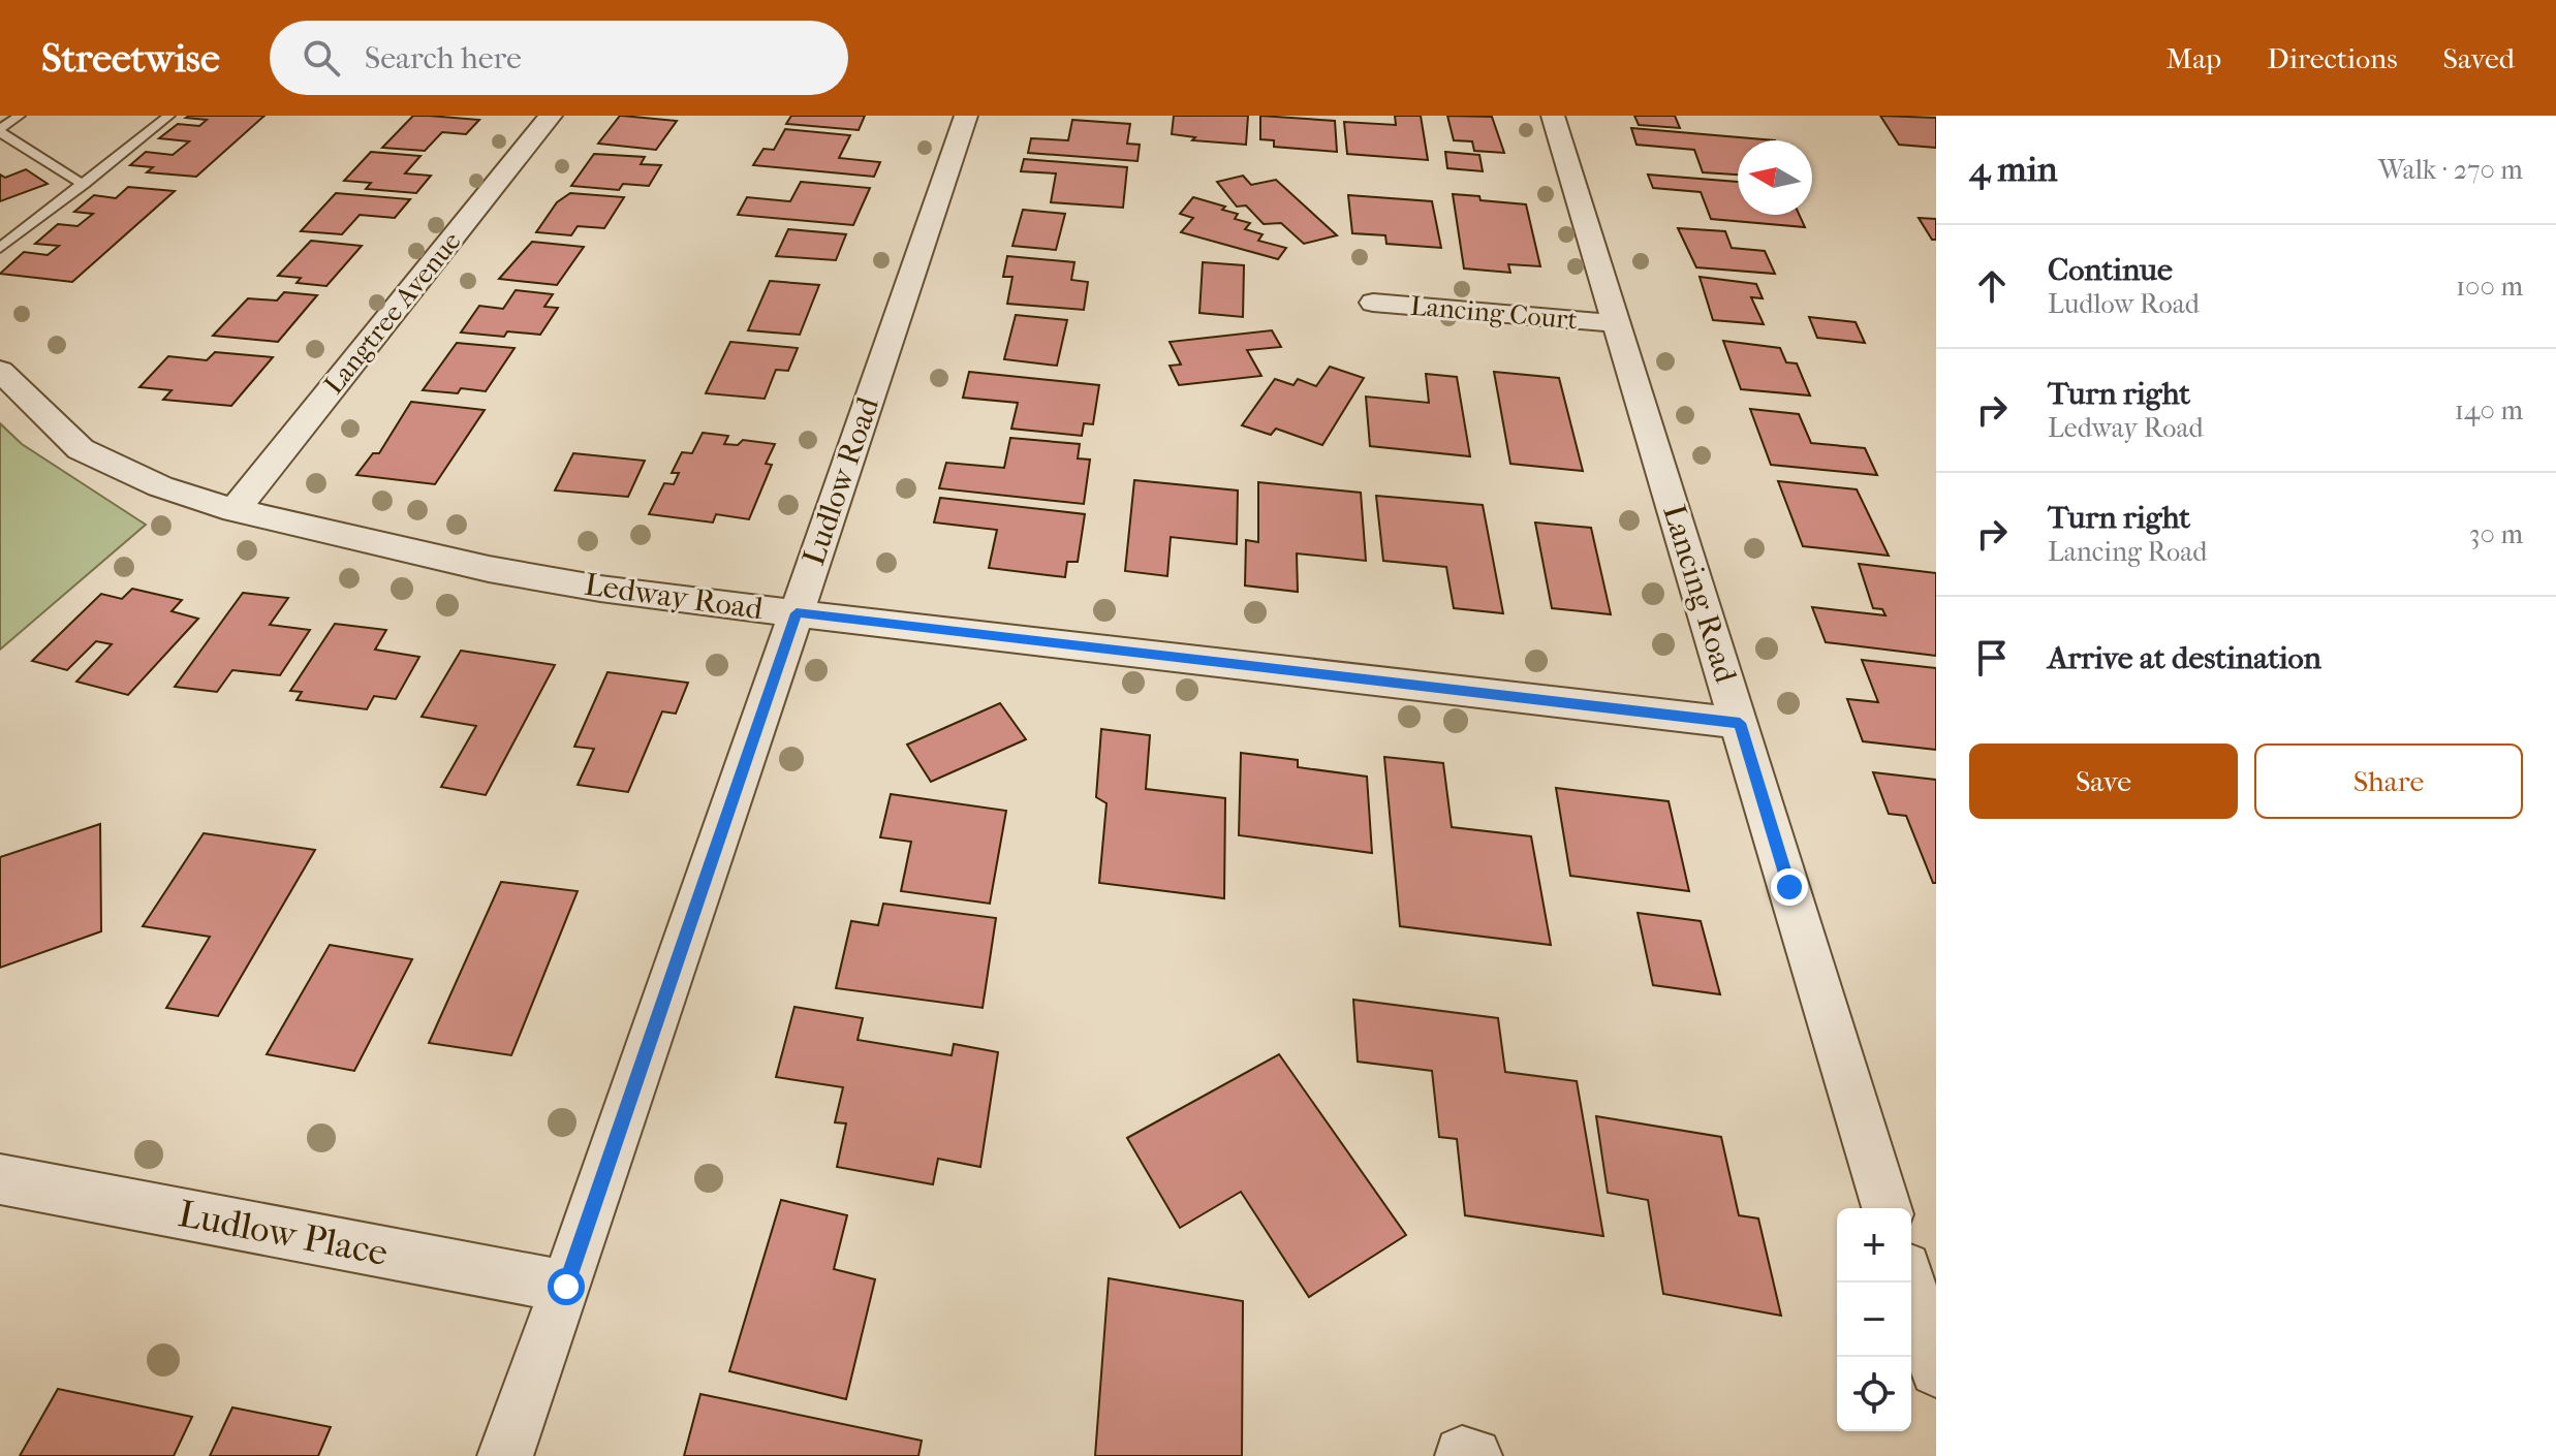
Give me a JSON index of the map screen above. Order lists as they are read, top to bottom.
{
  "streets": {
    "street": [
      "Langtree Avenue",
      "Lancing Court",
      "Ludlow Road",
      "Lancing Road",
      "Ledway Road",
      "Ludlow Place"
    ]
  },
  "crossings": [
    ["Langtree Avenue", "Ledway Road"],
    ["Lancing Court", "Lancing Road"],
    ["Ludlow Road", "Ledway Road"],
    ["Ludlow Road", "Ludlow Place"],
    ["Lancing Road", "Ledway Road"]
  ],
  "north": "left",
  "page": {
    "header": "Streetwise",
    "search": "Search here",
    "nav": ["Map", "Directions", "Saved"],
    "heading": ["4 min", "Walk · 270 m"],
    "list": [
      ["Continue", "Ludlow Road", "100 m"],
      ["Turn right", "Ledway Road", "140 m"],
      ["Turn right", "Lancing Road", "30 m"],
      "Arrive at destination"
    ],
    "buttons": ["Save", "Share"],
    "map_buttons": ["+", "−"]
  }
}
